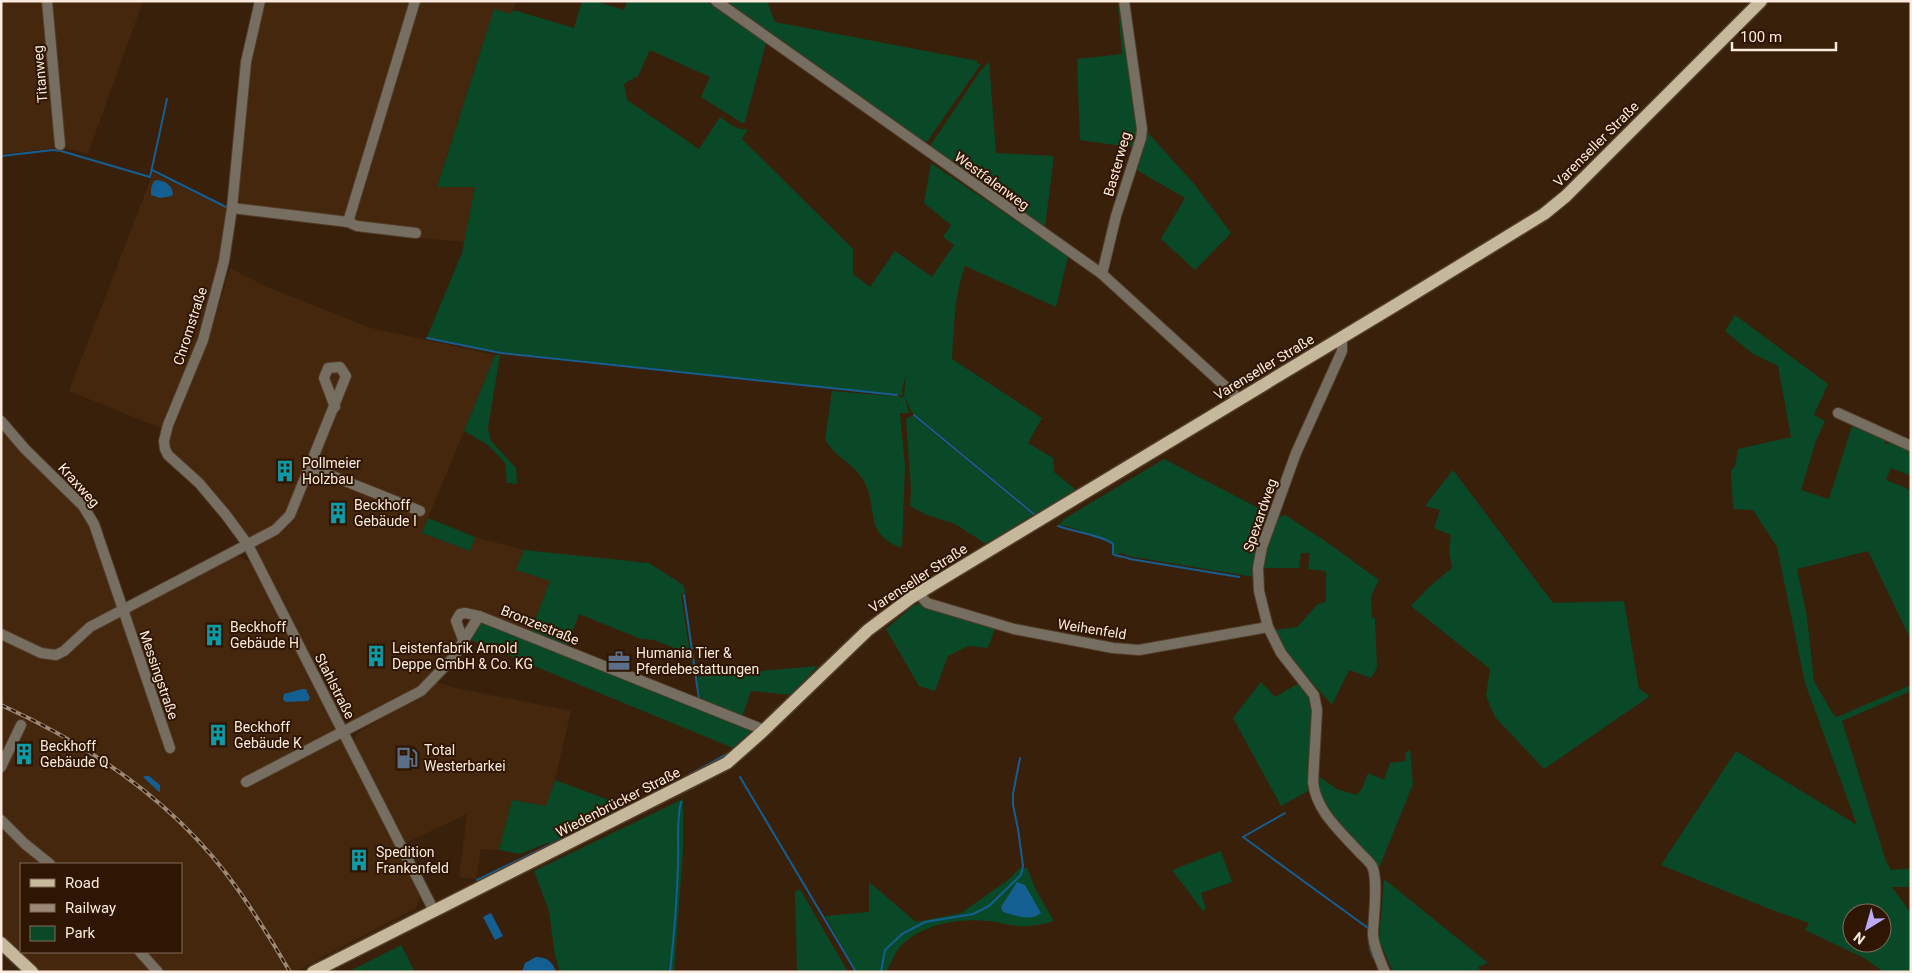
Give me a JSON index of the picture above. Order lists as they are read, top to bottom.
{
  "streets": {
    "main road": ["Varenseller Straße", "Wiedenbrücker Straße"],
    "street": [
      "Titanweg",
      "Basterweg",
      "Westfalenweg",
      "Chromstraße",
      "Kraxweg",
      "Spexardweg",
      "Bronzestraße",
      "Weihenfeld",
      "Messingstraße",
      "Stahlstraße"
    ]
  },
  "crossings": [
    ["Varenseller Straße", "Westfalenweg"],
    ["Varenseller Straße", "Spexardweg"],
    ["Varenseller Straße", "Bronzestraße"],
    ["Varenseller Straße", "Weihenfeld"],
    ["Varenseller Straße", "Wiedenbrücker Straße"],
    ["Basterweg", "Westfalenweg"],
    ["Chromstraße", "Stahlstraße"],
    ["Kraxweg", "Messingstraße"],
    ["Spexardweg", "Weihenfeld"],
    ["Bronzestraße", "Stahlstraße"],
    ["Bronzestraße", "Wiedenbrücker Straße"],
    ["Stahlstraße", "Wiedenbrücker Straße"]
  ],
  "places": {
    "building": [
      "Pollmeier Holzbau",
      "Beckhoff Gebäude I",
      "Beckhoff Gebäude H",
      "Leistenfabrik Arnold Deppe GmbH & Co. KG",
      "Beckhoff Gebäude K",
      "Beckhoff Gebäude Q",
      "Spedition Frankenfeld"
    ],
    "office": ["Humania Tier & Pferdebestattungen"],
    "fuel station": ["Total Westerbarkei"]
  },
  "legend": ["Road", "Railway", "Park"],
  "scale_bar": "100 m",
  "north": "bottom left"
}
